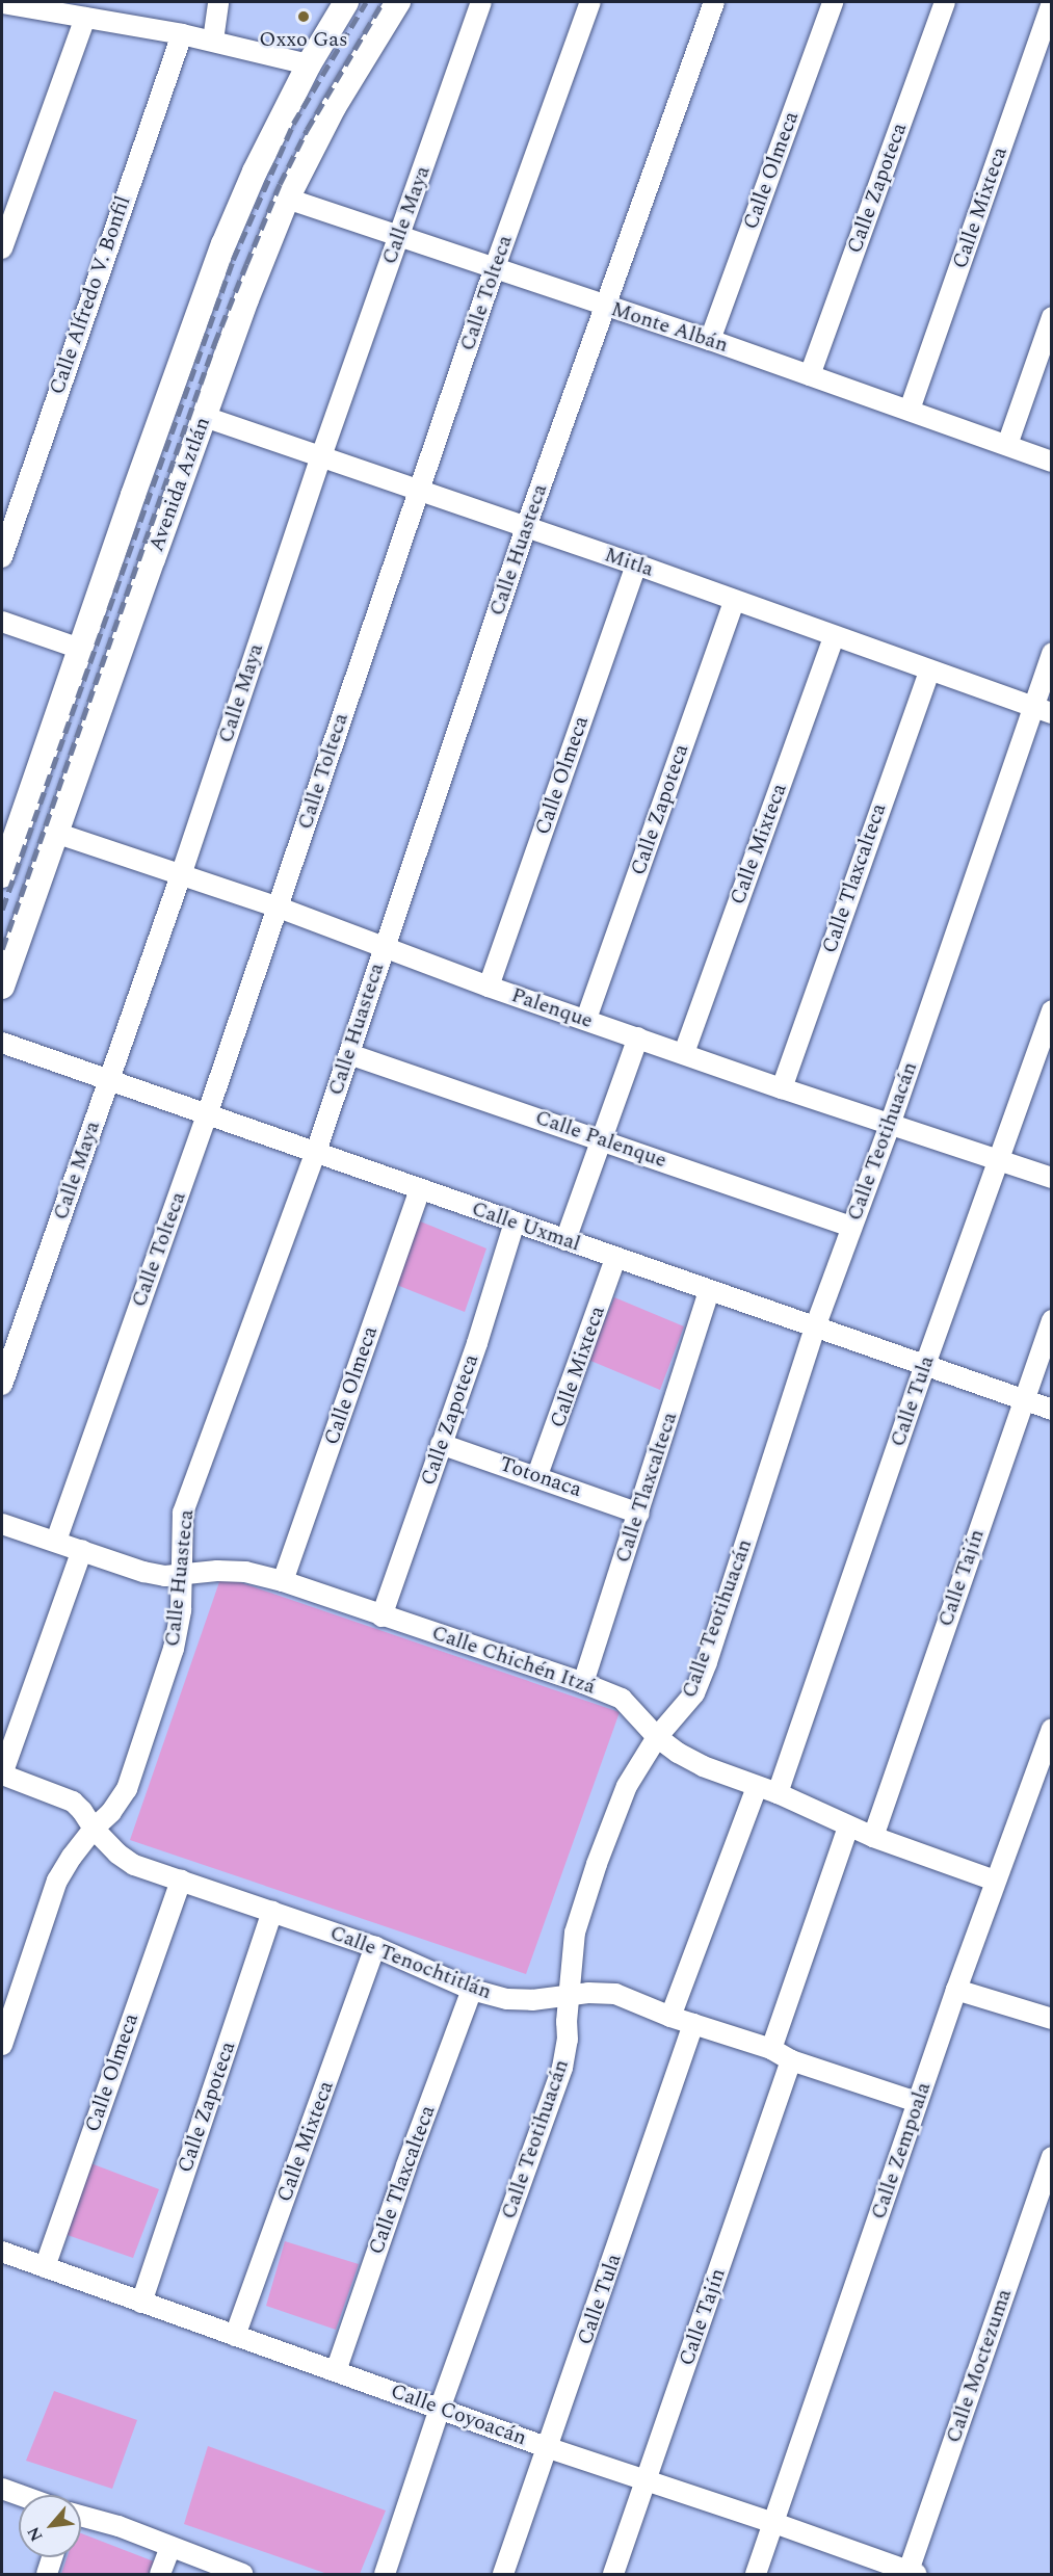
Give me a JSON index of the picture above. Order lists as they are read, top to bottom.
{
  "streets": {
    "main road": ["Avenida Aztlán"],
    "street": [
      "Calle Olmeca",
      "Calle Zapoteca",
      "Calle Mixteca",
      "Calle Maya",
      "Calle Tolteca",
      "Calle Alfredo V. Bonfil",
      "Monte Albán",
      "Calle Huasteca",
      "Mitla",
      "Calle Tlaxcalteca",
      "Palenque",
      "Calle Palenque",
      "Calle Teotihuacán",
      "Calle Uxmal",
      "Calle Tula",
      "Totonaca",
      "Calle Tajín",
      "Calle Chichén Itzá",
      "Calle Tenochtitlán",
      "Calle Zempoala",
      "Calle Moctezuma",
      "Calle Coyoacán"
    ]
  },
  "crossings": [
    ["Calle Olmeca", "Monte Albán"],
    ["Calle Olmeca", "Mitla"],
    ["Calle Olmeca", "Palenque"],
    ["Calle Olmeca", "Calle Uxmal"],
    ["Calle Olmeca", "Calle Chichén Itzá"],
    ["Calle Olmeca", "Calle Tenochtitlán"],
    ["Calle Olmeca", "Calle Coyoacán"],
    ["Calle Zapoteca", "Monte Albán"],
    ["Calle Zapoteca", "Mitla"],
    ["Calle Zapoteca", "Palenque"],
    ["Calle Zapoteca", "Calle Uxmal"],
    ["Calle Zapoteca", "Totonaca"],
    ["Calle Zapoteca", "Calle Chichén Itzá"],
    ["Calle Zapoteca", "Calle Tenochtitlán"],
    ["Calle Zapoteca", "Calle Coyoacán"],
    ["Calle Mixteca", "Monte Albán"],
    ["Calle Mixteca", "Mitla"],
    ["Calle Mixteca", "Palenque"],
    ["Calle Mixteca", "Calle Uxmal"],
    ["Calle Mixteca", "Totonaca"],
    ["Calle Mixteca", "Calle Tenochtitlán"],
    ["Calle Mixteca", "Calle Coyoacán"],
    ["Calle Maya", "Monte Albán"],
    ["Calle Maya", "Mitla"],
    ["Calle Maya", "Palenque"],
    ["Calle Maya", "Calle Uxmal"],
    ["Calle Tolteca", "Monte Albán"],
    ["Calle Tolteca", "Mitla"],
    ["Calle Tolteca", "Palenque"],
    ["Calle Tolteca", "Calle Uxmal"],
    ["Calle Tolteca", "Calle Chichén Itzá"],
    ["Monte Albán", "Avenida Aztlán"],
    ["Monte Albán", "Calle Huasteca"],
    ["Avenida Aztlán", "Mitla"],
    ["Avenida Aztlán", "Palenque"],
    ["Calle Huasteca", "Mitla"],
    ["Calle Huasteca", "Palenque"],
    ["Calle Huasteca", "Calle Palenque"],
    ["Calle Huasteca", "Calle Uxmal"],
    ["Calle Huasteca", "Calle Chichén Itzá"],
    ["Calle Huasteca", "Calle Tenochtitlán"],
    ["Mitla", "Calle Tlaxcalteca"],
    ["Mitla", "Calle Teotihuacán"],
    ["Calle Tlaxcalteca", "Palenque"],
    ["Calle Tlaxcalteca", "Calle Uxmal"],
    ["Calle Tlaxcalteca", "Totonaca"],
    ["Calle Tlaxcalteca", "Calle Chichén Itzá"],
    ["Calle Tlaxcalteca", "Calle Tenochtitlán"],
    ["Calle Tlaxcalteca", "Calle Coyoacán"],
    ["Palenque", "Calle Teotihuacán"],
    ["Palenque", "Calle Tula"],
    ["Calle Palenque", "Calle Teotihuacán"],
    ["Calle Teotihuacán", "Calle Uxmal"],
    ["Calle Teotihuacán", "Calle Chichén Itzá"],
    ["Calle Teotihuacán", "Calle Tenochtitlán"],
    ["Calle Teotihuacán", "Calle Coyoacán"],
    ["Calle Uxmal", "Calle Tula"],
    ["Calle Uxmal", "Calle Tajín"],
    ["Calle Tula", "Calle Chichén Itzá"],
    ["Calle Tula", "Calle Tenochtitlán"],
    ["Calle Tula", "Calle Coyoacán"],
    ["Calle Tajín", "Calle Chichén Itzá"],
    ["Calle Tajín", "Calle Tenochtitlán"],
    ["Calle Tajín", "Calle Coyoacán"],
    ["Calle Chichén Itzá", "Calle Zempoala"],
    ["Calle Tenochtitlán", "Calle Zempoala"],
    ["Calle Zempoala", "Calle Coyoacán"],
    ["Calle Moctezuma", "Calle Coyoacán"]
  ],
  "places": ["Oxxo Gas"],
  "north": "bottom left"
}
